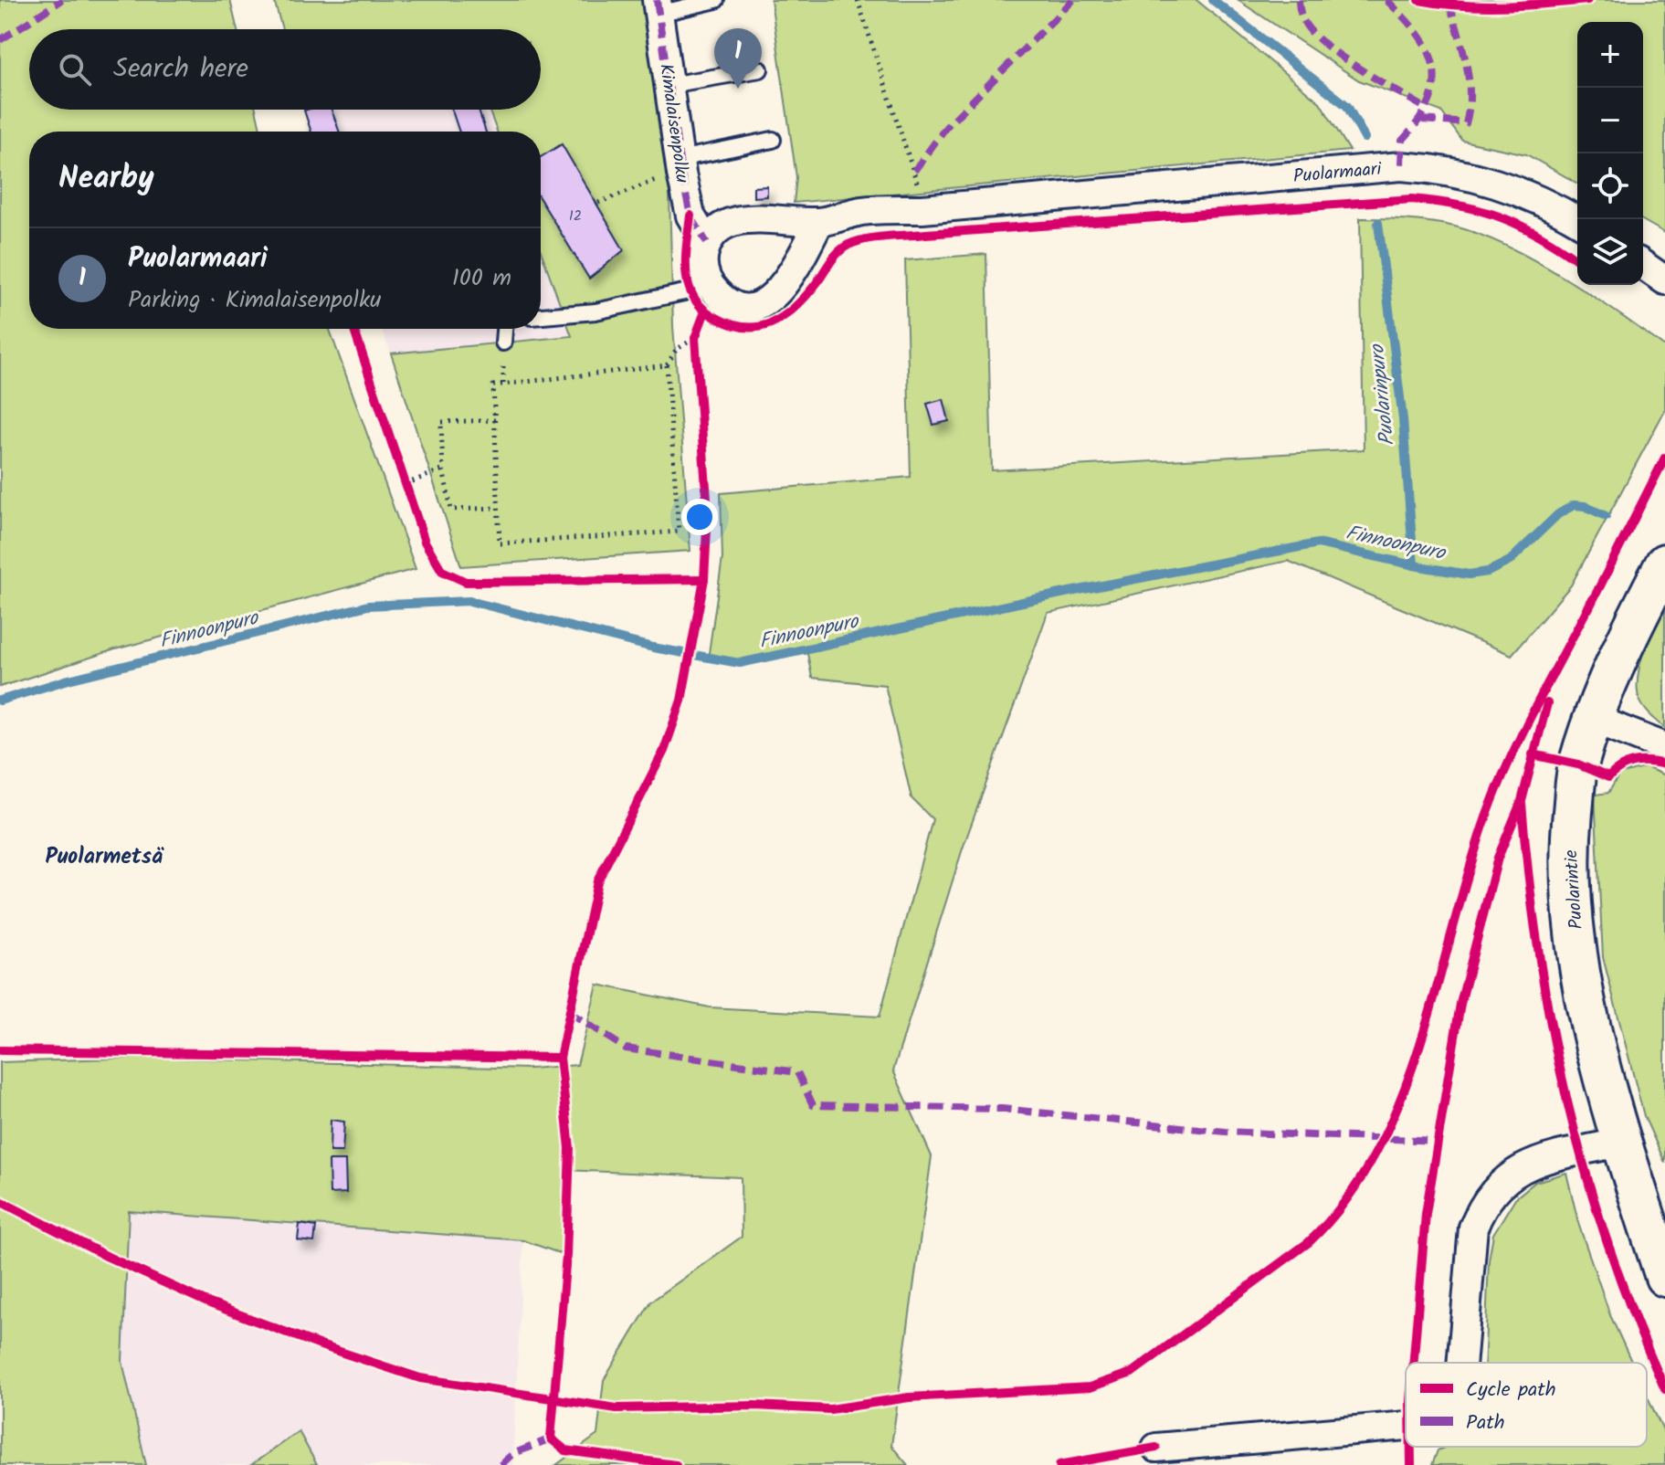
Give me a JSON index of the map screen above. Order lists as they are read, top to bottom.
{
  "streets": {
    "main road": ["Puolarintie"],
    "street": ["Kimalaisenpolku", "Puolarmaari"]
  },
  "crossings": [
    ["Kimalaisenpolku", "Puolarmaari"]
  ],
  "districts": ["Puolarmetsä"],
  "water": ["Puolarinpuro", "Finnoonpuro"],
  "house_numbers": ["12"],
  "legend": ["Cycle path", "Path"],
  "page": {
    "map_buttons": ["+", "−"],
    "pins": "1",
    "search": "Search here",
    "heading": "Nearby",
    "list": [
      {
        "mark": "1",
        "name": "Puolarmaari",
        "note": "Parking · Kimalaisenpolku",
        "value": "100 m"
      }
    ]
  }
}
